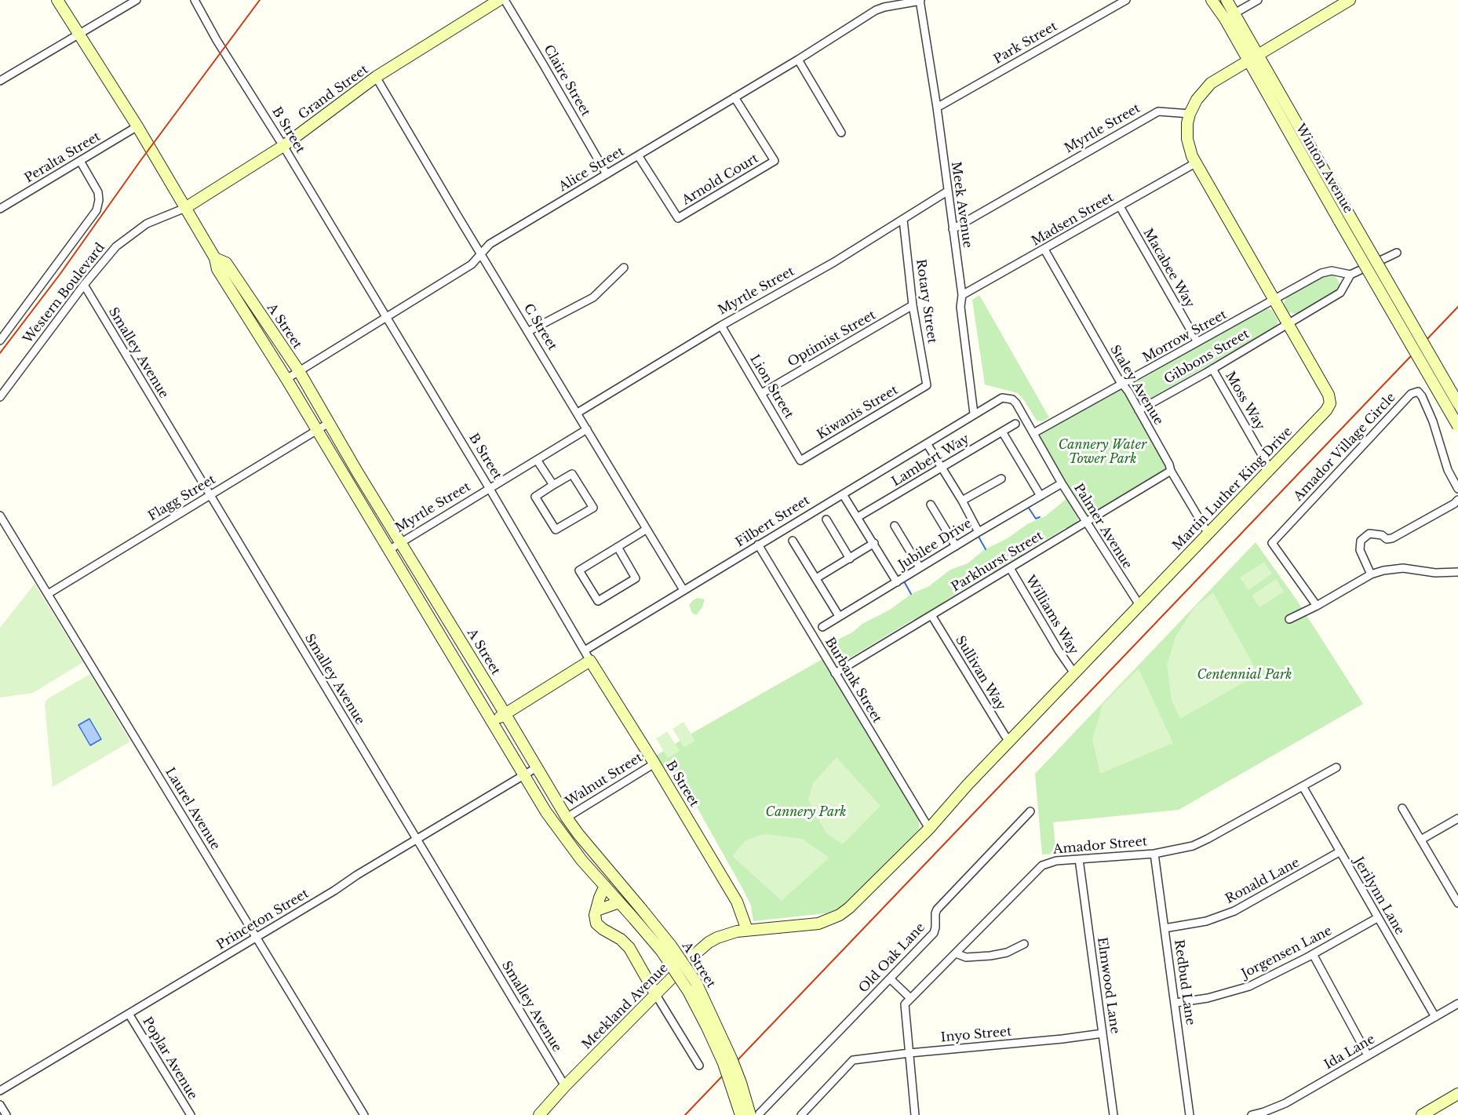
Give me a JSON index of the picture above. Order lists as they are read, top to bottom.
{
  "streets": {
    "main road": [
      "Grand Street",
      "B Street",
      "Winton Avenue",
      "A Street",
      "Martin Luther King Drive",
      "Meekland Avenue"
    ],
    "street": [
      "Park Street",
      "Claire Street",
      "Myrtle Street",
      "Peralta Street",
      "Alice Street",
      "Arnold Court",
      "Meek Avenue",
      "Madsen Street",
      "Macabee Way",
      "Western Boulevard",
      "Rotary Street",
      "C Street",
      "Morrow Street",
      "Optimist Street",
      "Smalley Avenue",
      "Gibbons Street",
      "Staley Avenue",
      "Lion Street",
      "Moss Way",
      "Kiwanis Street",
      "Amador Village Circle",
      "Lambert Way",
      "Flagg Street",
      "Filbert Street",
      "Palmer Avenue",
      "Jubilee Drive",
      "Parkhurst Street",
      "Williams Way",
      "Sullivan Way",
      "Burbank Street",
      "Walnut Street",
      "Laurel Avenue",
      "Amador Street",
      "Ronald Lane",
      "Jerilynn Lane",
      "Princeton Street",
      "Jorgensen Lane",
      "Old Oak Lane",
      "Redbud Lane",
      "Elmwood Lane",
      "Inyo Street",
      "Ida Lane",
      "Poplar Avenue"
    ]
  },
  "crossings": [
    ["Park Street", "Meek Avenue"],
    ["Claire Street", "Grand Street"],
    ["Claire Street", "Alice Street"],
    ["Grand Street", "B Street"],
    ["Grand Street", "Western Boulevard"],
    ["Grand Street", "A Street"],
    ["Grand Street", "C Street"],
    ["Myrtle Street", "B Street"],
    ["Myrtle Street", "Meek Avenue"],
    ["Myrtle Street", "Rotary Street"],
    ["Myrtle Street", "A Street"],
    ["Myrtle Street", "C Street"],
    ["Myrtle Street", "Lion Street"],
    ["Myrtle Street", "Martin Luther King Drive"],
    ["B Street", "Alice Street"],
    ["B Street", "Filbert Street"],
    ["B Street", "Walnut Street"],
    ["B Street", "Meekland Avenue"],
    ["Peralta Street", "Western Boulevard"],
    ["Peralta Street", "A Street"],
    ["Alice Street", "Arnold Court"],
    ["Alice Street", "Meek Avenue"],
    ["Alice Street", "A Street"],
    ["Alice Street", "C Street"],
    ["Meek Avenue", "Madsen Street"],
    ["Meek Avenue", "Filbert Street"],
    ["Meek Avenue", "Palmer Avenue"],
    ["Madsen Street", "Macabee Way"],
    ["Madsen Street", "Staley Avenue"],
    ["Madsen Street", "Martin Luther King Drive"],
    ["Macabee Way", "Morrow Street"],
    ["Western Boulevard", "A Street"],
    ["Western Boulevard", "Smalley Avenue"],
    ["Rotary Street", "Optimist Street"],
    ["Rotary Street", "Kiwanis Street"],
    ["A Street", "Flagg Street"],
    ["A Street", "Walnut Street"],
    ["A Street", "Princeton Street"],
    ["C Street", "Filbert Street"],
    ["Morrow Street", "Gibbons Street"],
    ["Morrow Street", "Staley Avenue"],
    ["Morrow Street", "Martin Luther King Drive"],
    ["Morrow Street", "Palmer Avenue"],
    ["Optimist Street", "Lion Street"],
    ["Smalley Avenue", "Flagg Street"],
    ["Smalley Avenue", "Princeton Street"],
    ["Smalley Avenue", "Meekland Avenue"],
    ["Gibbons Street", "Staley Avenue"],
    ["Gibbons Street", "Moss Way"],
    ["Gibbons Street", "Martin Luther King Drive"],
    ["Staley Avenue", "Martin Luther King Drive"],
    ["Staley Avenue", "Parkhurst Street"],
    ["Lion Street", "Kiwanis Street"],
    ["Moss Way", "Martin Luther King Drive"],
    ["Martin Luther King Drive", "Palmer Avenue"],
    ["Martin Luther King Drive", "Williams Way"],
    ["Martin Luther King Drive", "Sullivan Way"],
    ["Martin Luther King Drive", "Burbank Street"],
    ["Martin Luther King Drive", "Meekland Avenue"],
    ["Flagg Street", "Laurel Avenue"],
    ["Filbert Street", "Palmer Avenue"],
    ["Filbert Street", "Burbank Street"],
    ["Palmer Avenue", "Jubilee Drive"],
    ["Palmer Avenue", "Parkhurst Street"],
    ["Parkhurst Street", "Williams Way"],
    ["Parkhurst Street", "Sullivan Way"],
    ["Parkhurst Street", "Burbank Street"],
    ["Burbank Street", "Meekland Avenue"],
    ["Laurel Avenue", "Princeton Street"],
    ["Amador Street", "Jerilynn Lane"],
    ["Amador Street", "Redbud Lane"],
    ["Amador Street", "Elmwood Lane"],
    ["Amador Street", "Inyo Street"],
    ["Ronald Lane", "Jerilynn Lane"],
    ["Ronald Lane", "Redbud Lane"],
    ["Jerilynn Lane", "Jorgensen Lane"],
    ["Jerilynn Lane", "Ida Lane"],
    ["Princeton Street", "Poplar Avenue"],
    ["Jorgensen Lane", "Redbud Lane"],
    ["Elmwood Lane", "Inyo Street"]
  ],
  "parks": ["Cannery Water Tower Park", "Centennial Park", "Cannery Park"]
}
